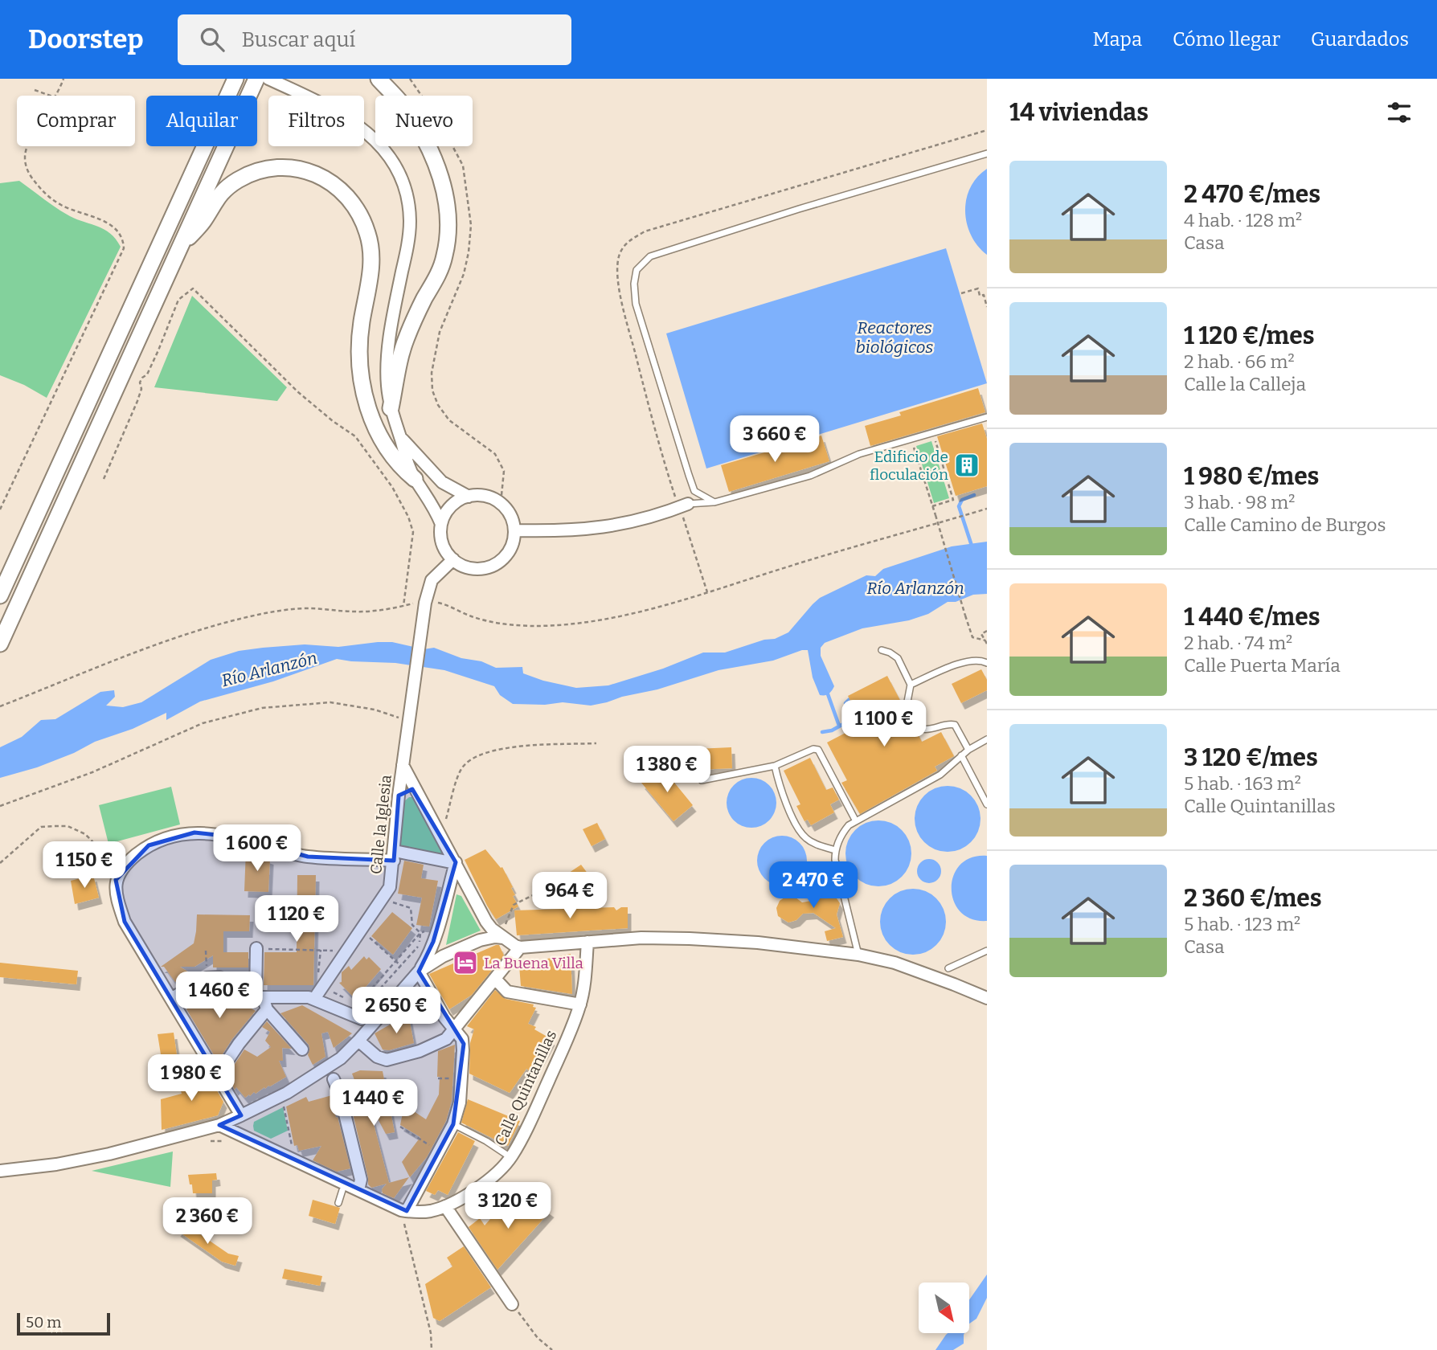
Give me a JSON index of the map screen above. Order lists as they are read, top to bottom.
{
  "streets": {
    "street": ["Calle la Iglesia", "Calle Quintanillas"]
  },
  "water": ["Reactores biológicos", "Río Arlanzón"],
  "places": {
    "building": ["Edificio de floculación"],
    "hotel": ["La Buena Villa"]
  },
  "scale_bar": "50 m",
  "north": "bottom right",
  "page": {
    "header": "Doorstep",
    "search": "Buscar aquí",
    "nav": ["Mapa", "Cómo llegar", "Guardados"],
    "heading": "14 viviendas",
    "chip": [
      "Comprar",
      "Alquilar",
      "Filtros",
      "Nuevo"
    ],
    "list": [
      {
        "name": "2 470 €/mes",
        "note": "4 hab. · 128 m² · Casa"
      },
      {
        "name": "1 120 €/mes",
        "note": "2 hab. · 66 m² · Calle la Calleja"
      },
      {
        "name": "1 980 €/mes",
        "note": "3 hab. · 98 m² · Calle Camino de Burgos"
      },
      {
        "name": "1 440 €/mes",
        "note": "2 hab. · 74 m² · Calle Puerta María"
      },
      {
        "name": "3 120 €/mes",
        "note": "5 hab. · 163 m² · Calle Quintanillas"
      },
      {
        "name": "2 360 €/mes",
        "note": "5 hab. · 123 m² · Casa"
      }
    ],
    "price": [
      "3 660 €",
      "1 100 €",
      "1 380 €",
      "1 600 €",
      "1 150 €",
      "2 470 €",
      "964 €",
      "1 120 €",
      "1 460 €",
      "2 650 €",
      "1 980 €",
      "1 440 €",
      "3 120 €",
      "2 360 €"
    ],
    "scale": "50 m"
  }
}
